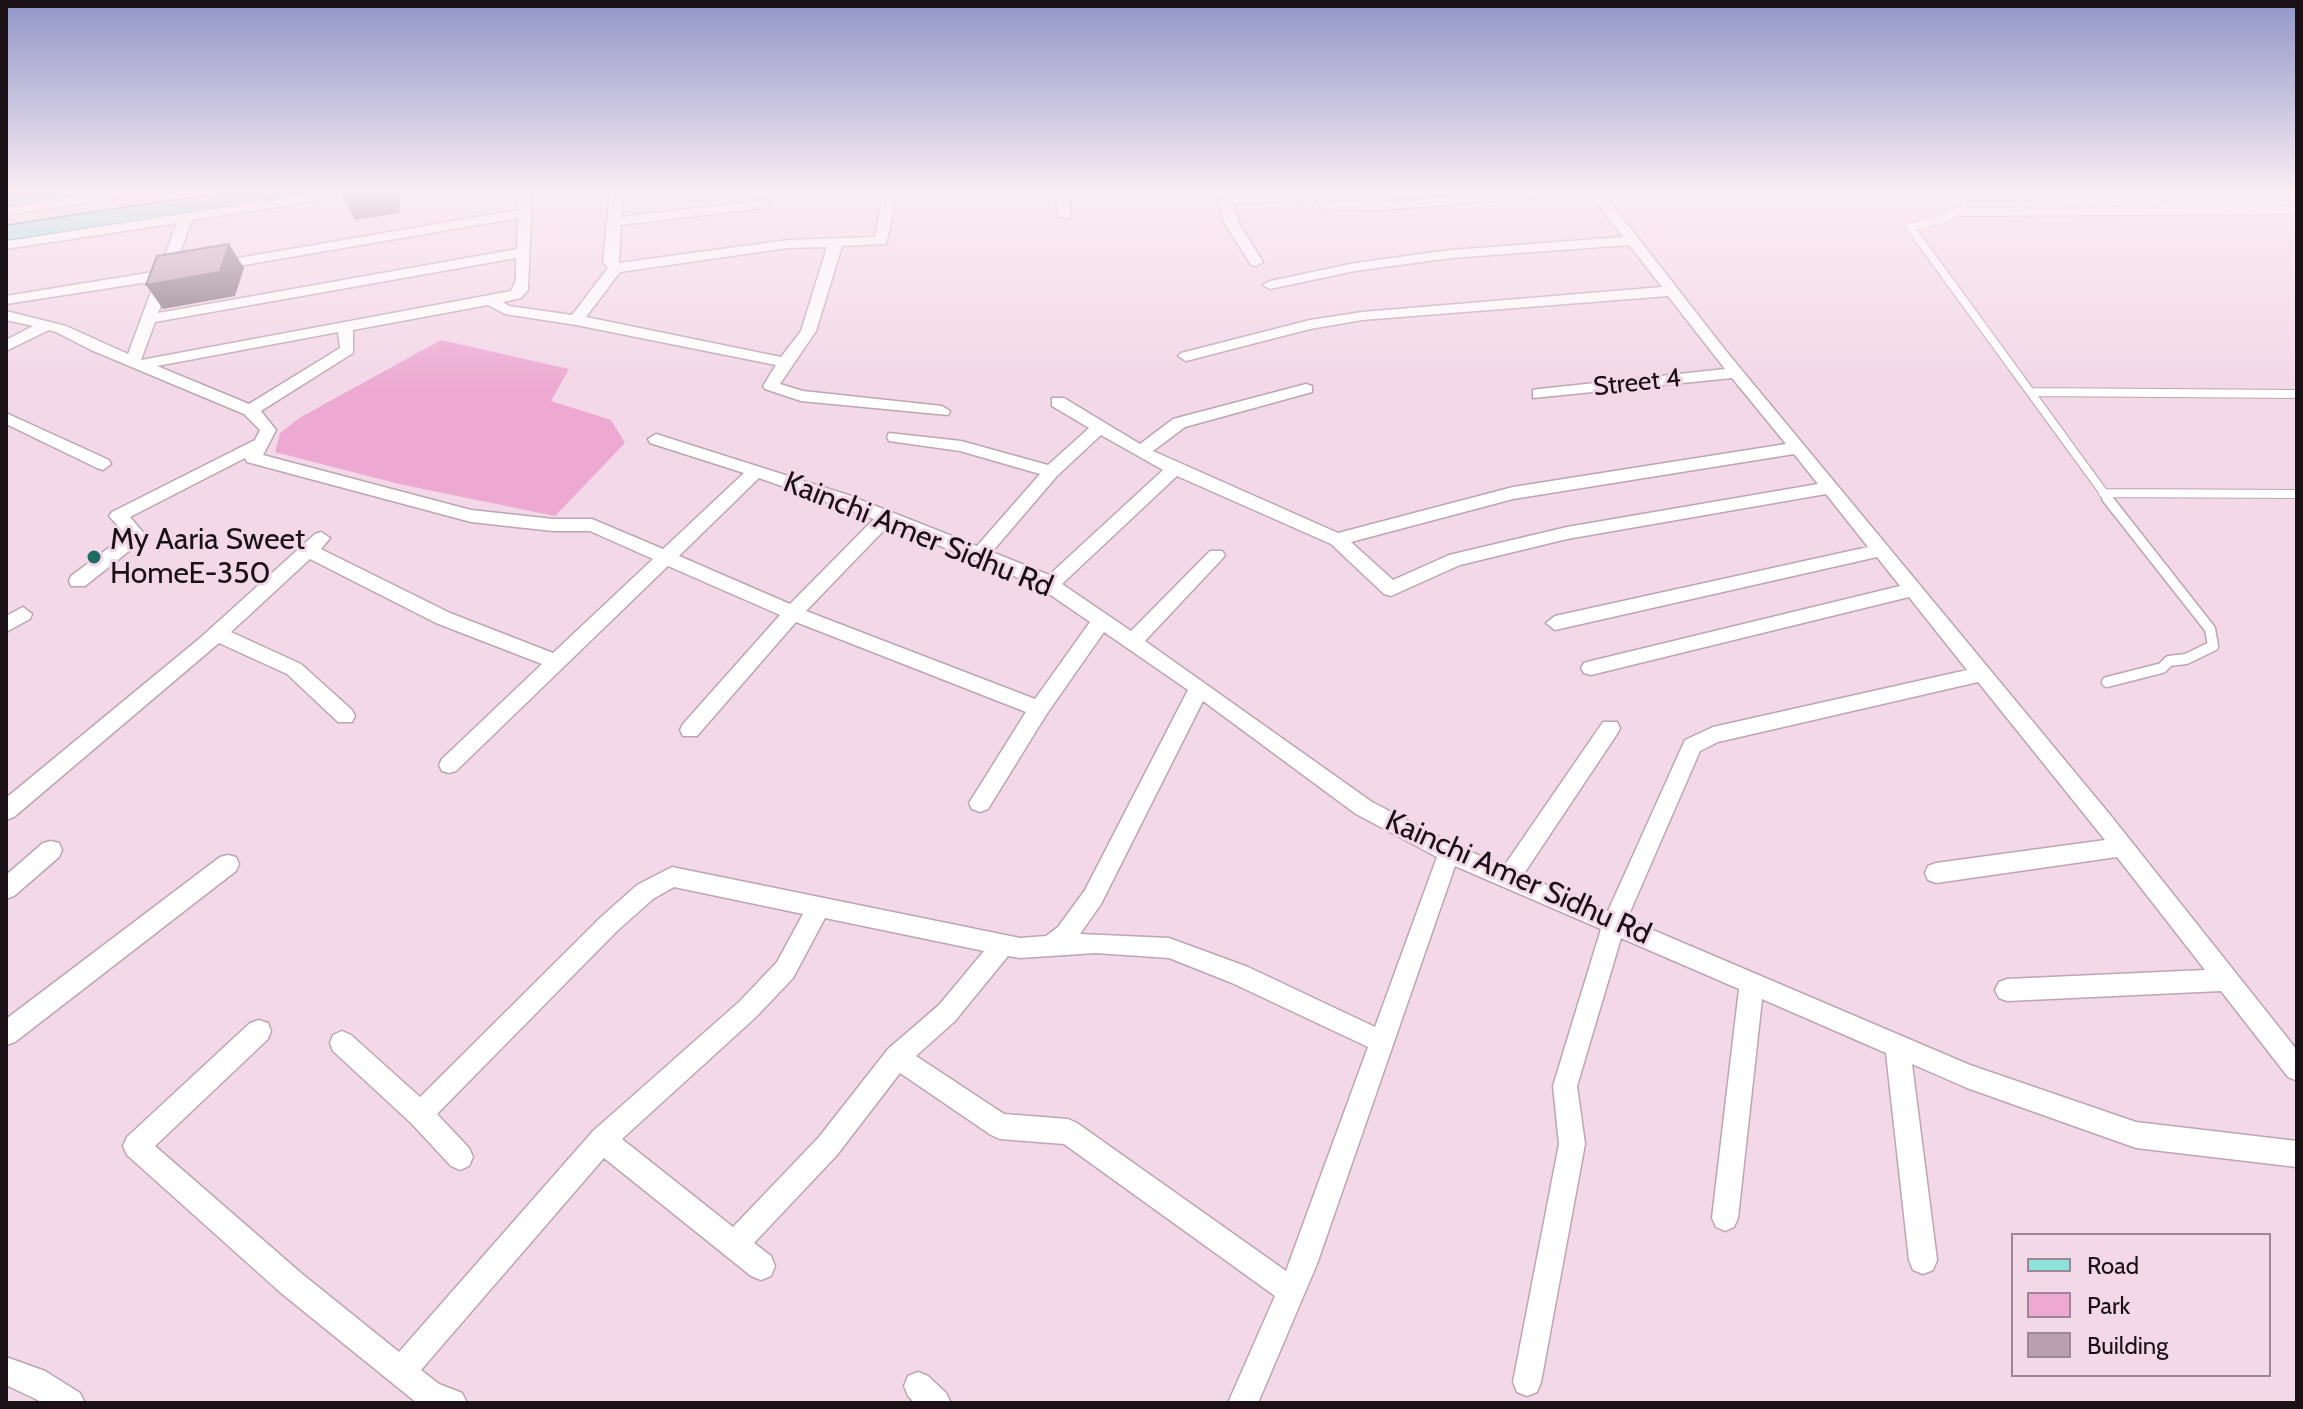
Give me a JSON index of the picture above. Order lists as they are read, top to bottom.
{
  "streets": {
    "street": ["Street 4", "Kainchi Amer Sidhu Rd"]
  },
  "places": ["My Aaria Sweet HomeE-350"],
  "legend": ["Road", "Park", "Building"]
}
